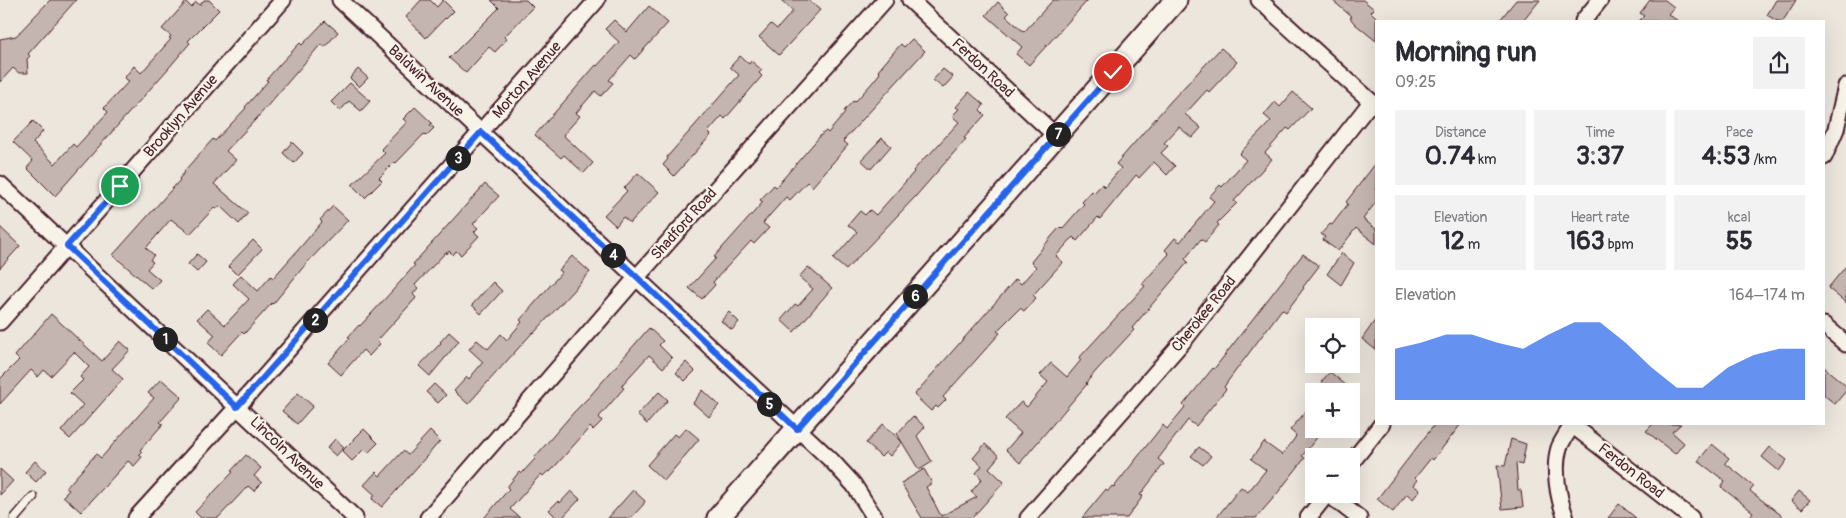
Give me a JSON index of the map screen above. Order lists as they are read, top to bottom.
{
  "streets": {
    "street": [
      "Ferdon Road",
      "Morton Avenue",
      "Baldwin Avenue",
      "Brooklyn Avenue",
      "Shadford Road",
      "Cherokee Road",
      "Lincoln Avenue"
    ]
  },
  "crossings": [
    ["Morton Avenue", "Baldwin Avenue"],
    ["Morton Avenue", "Lincoln Avenue"],
    ["Baldwin Avenue", "Shadford Road"],
    ["Brooklyn Avenue", "Lincoln Avenue"]
  ],
  "page": {
    "heading": ["Morning run", "09:25"],
    "stats": [
      ["Distance", "0.74 km"],
      ["Time", "3:37"],
      ["Pace", "4:53 /km"],
      ["Elevation", "12 m"],
      ["Heart rate", "163 bpm"],
      ["kcal", "55"]
    ],
    "pins": [
      "7",
      "3",
      "4",
      "6",
      "2",
      "1",
      "5"
    ],
    "chart": ["Elevation", "164–174 m"],
    "map_buttons": ["+", "−"]
  }
}
